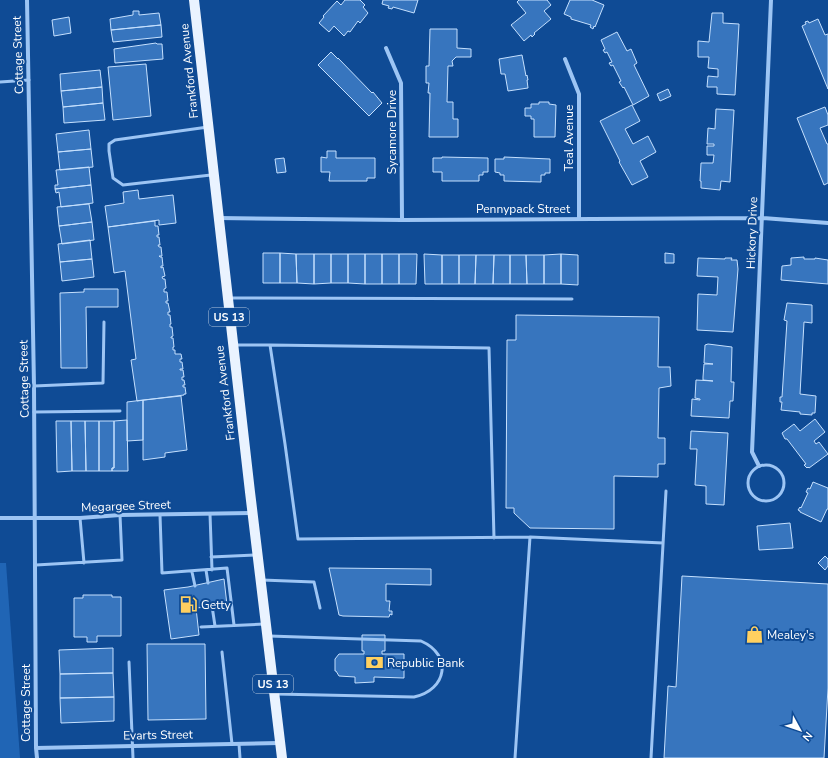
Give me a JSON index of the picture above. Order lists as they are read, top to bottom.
{
  "streets": {
    "main road": ["Frankford Avenue", "US 13"],
    "street": [
      "Cottage Street",
      "Sycamore Drive",
      "Teal Avenue",
      "Pennypack Street",
      "Hickory Drive",
      "Megargee Street",
      "Evarts Street"
    ]
  },
  "crossings": [
    ["Cottage Street", "Megargee Street"],
    ["Cottage Street", "Evarts Street"],
    ["Frankford Avenue", "Pennypack Street"],
    ["Frankford Avenue", "Megargee Street"],
    ["Frankford Avenue", "Evarts Street"],
    ["Sycamore Drive", "Pennypack Street"],
    ["Teal Avenue", "Pennypack Street"],
    ["Pennypack Street", "Hickory Drive"]
  ],
  "places": {
    "fuel station": ["Getty"],
    "shop": ["Mealey's"],
    "bank": ["Republic Bank"]
  },
  "north": "bottom right"
}
